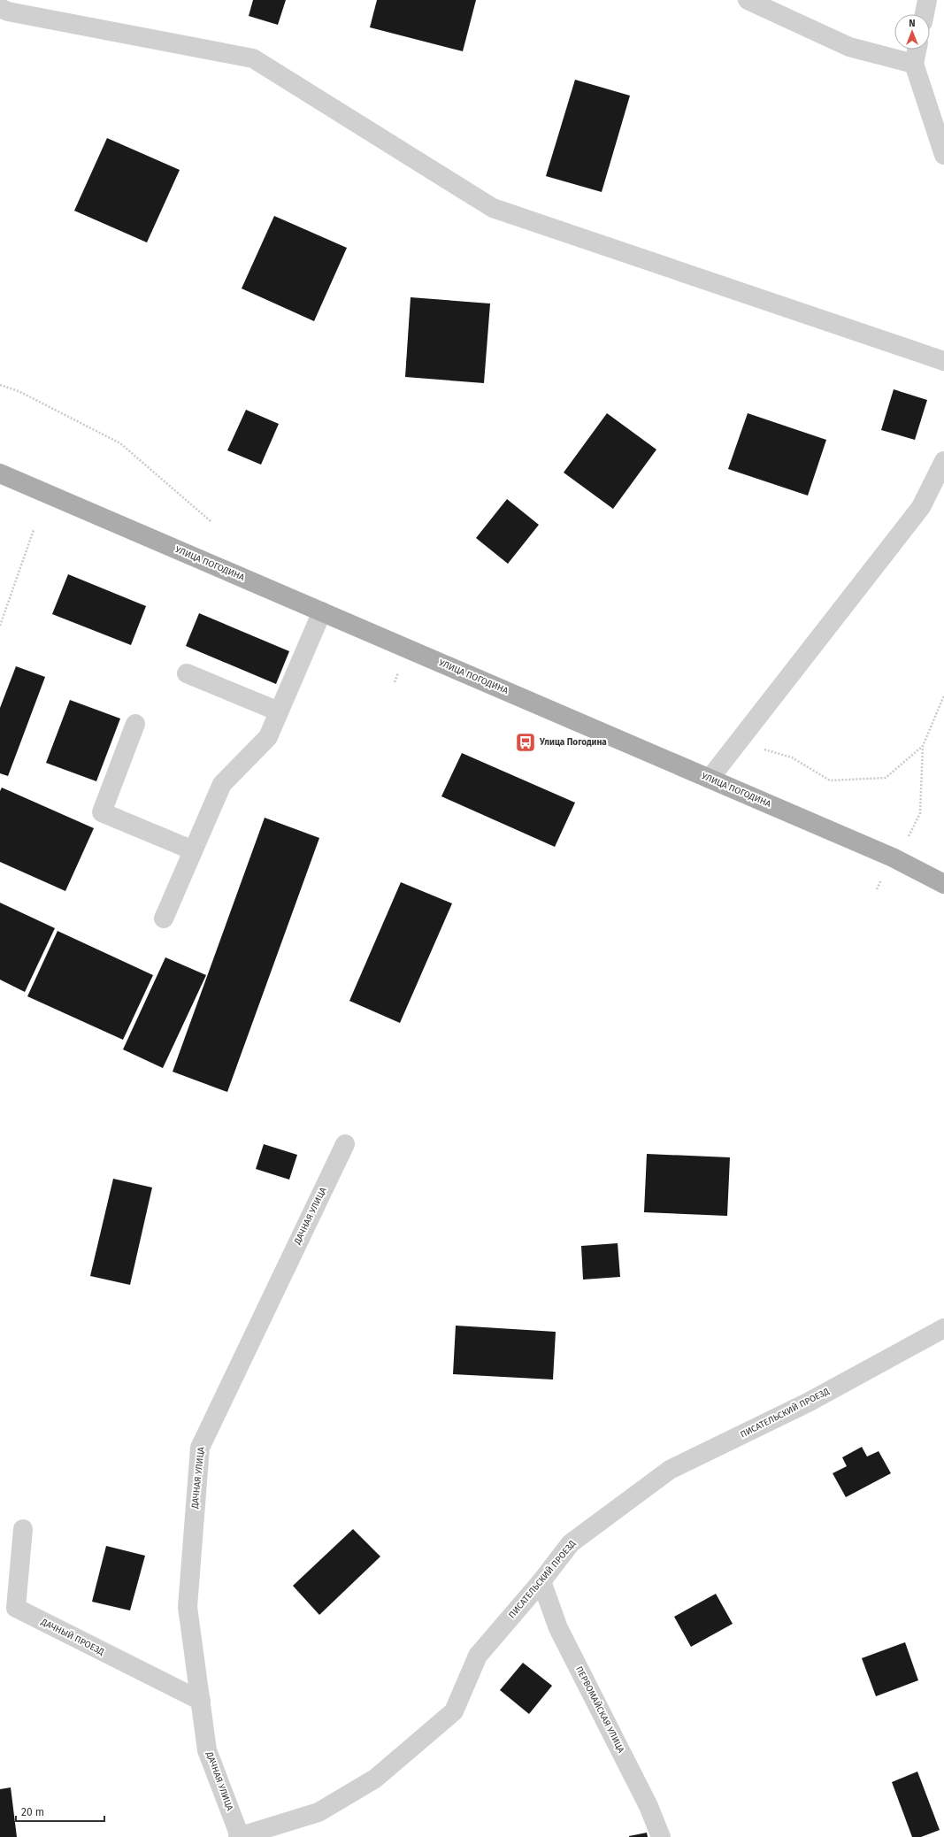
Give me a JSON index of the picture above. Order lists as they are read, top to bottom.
{
  "streets": {
    "main road": ["УЛИЦА ПОГОДИНА"],
    "street": [
      "ДАЧНАЯ УЛИЦА",
      "ПИСАТЕЛЬСКИЙ ПРОЕЗД",
      "ДАЧНЫЙ ПРОЕЗД",
      "ПЕРВОМАЙСКАЯ УЛИЦА"
    ]
  },
  "crossings": [
    ["ДАЧНАЯ УЛИЦА", "ПИСАТЕЛЬСКИЙ ПРОЕЗД"],
    ["ДАЧНАЯ УЛИЦА", "ДАЧНЫЙ ПРОЕЗД"],
    ["ПИСАТЕЛЬСКИЙ ПРОЕЗД", "ПЕРВОМАЙСКАЯ УЛИЦА"]
  ],
  "places": {
    "bus stop": ["Улица Погодина"]
  },
  "scale_bar": "20 m",
  "north": "top"
}
